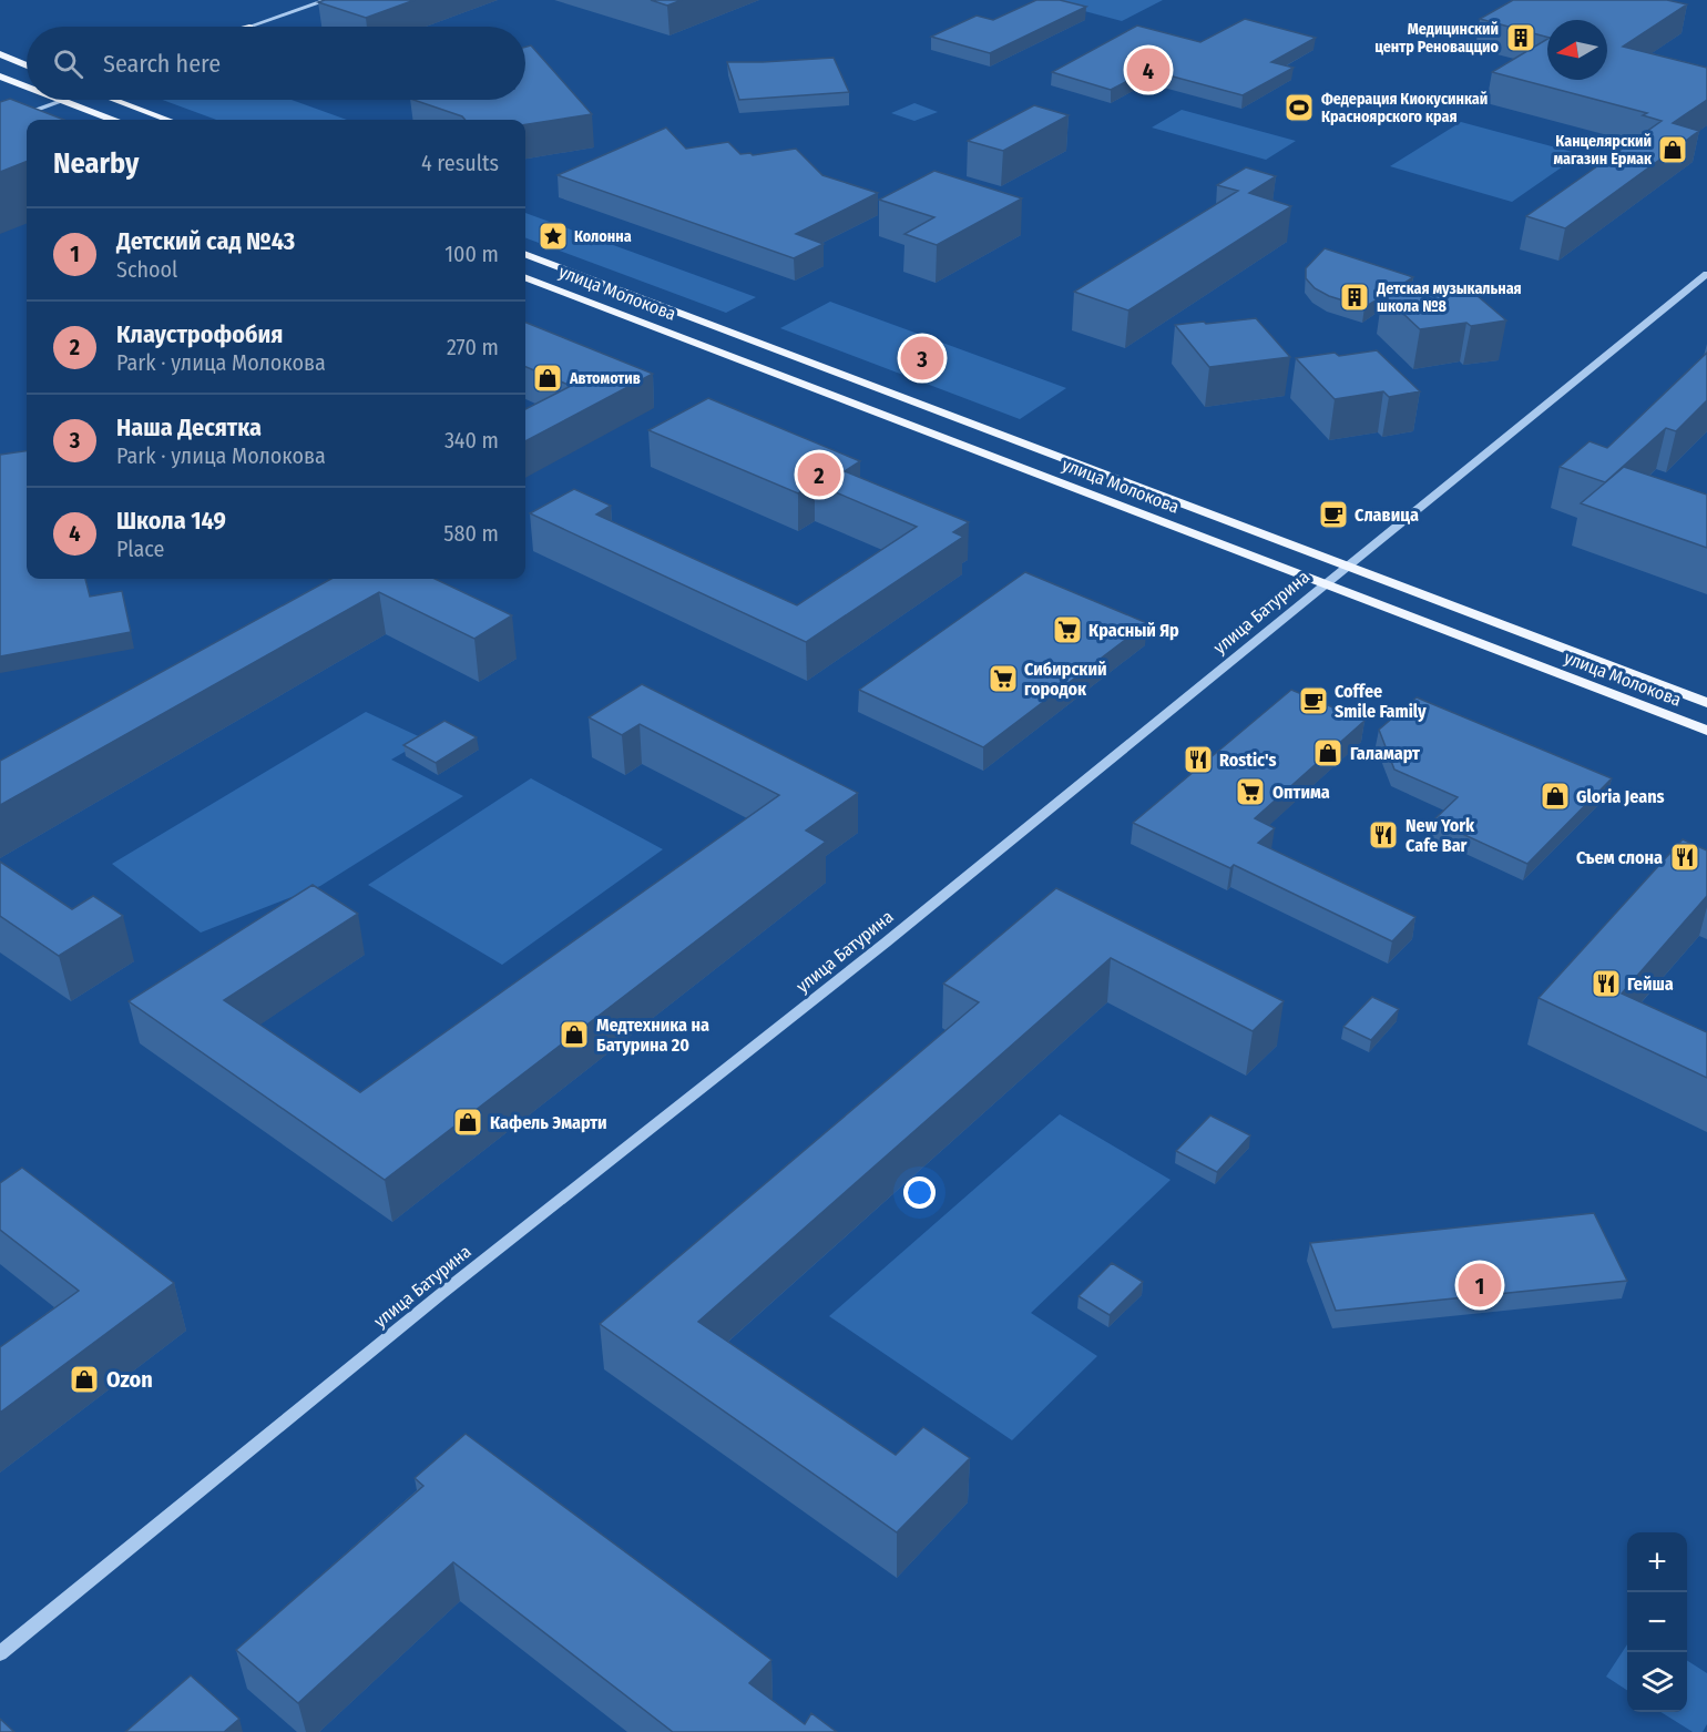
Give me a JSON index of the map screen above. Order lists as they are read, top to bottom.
{
  "streets": {
    "main road": ["улица Молокова"],
    "street": ["улица Батурина"]
  },
  "crossings": [
    ["улица Молокова", "улица Батурина"]
  ],
  "places": {
    "building": ["Медицинский центр Реноваццио", "Детская музыкальная школа №8"],
    "sports": ["Федерация Киокусинкай Красноярского края"],
    "shop": [
      "Канцелярский магазин Ермак",
      "Автомотив",
      "Галамарт",
      "Gloria Jeans",
      "Медтехника на Батурина 20",
      "Кафель Эмарти",
      "Ozon"
    ],
    "place": ["Колонна"],
    "cafe": ["Славица", "Coffee Smile Family"],
    "supermarket": ["Красный Яр", "Сибирский городок", "Оптима"],
    "restaurant": [
      "Rostic's",
      "New York Cafe Bar",
      "Съем слона",
      "Гейша"
    ]
  },
  "north": "left",
  "page": {
    "search": "Search here",
    "pins": [
      "4",
      "3",
      "2",
      "1"
    ],
    "heading": ["Nearby", "4 results"],
    "list": [
      {
        "mark": "1",
        "name": "Детский сад №43",
        "note": "School",
        "value": "100 m"
      },
      {
        "mark": "2",
        "name": "Клаустрофобия",
        "note": "Park · улица Молокова",
        "value": "270 m"
      },
      {
        "mark": "3",
        "name": "Наша Десятка",
        "note": "Park · улица Молокова",
        "value": "340 m"
      },
      {
        "mark": "4",
        "name": "Школа 149",
        "note": "Place",
        "value": "580 m"
      }
    ],
    "map_buttons": ["+", "−"]
  }
}
